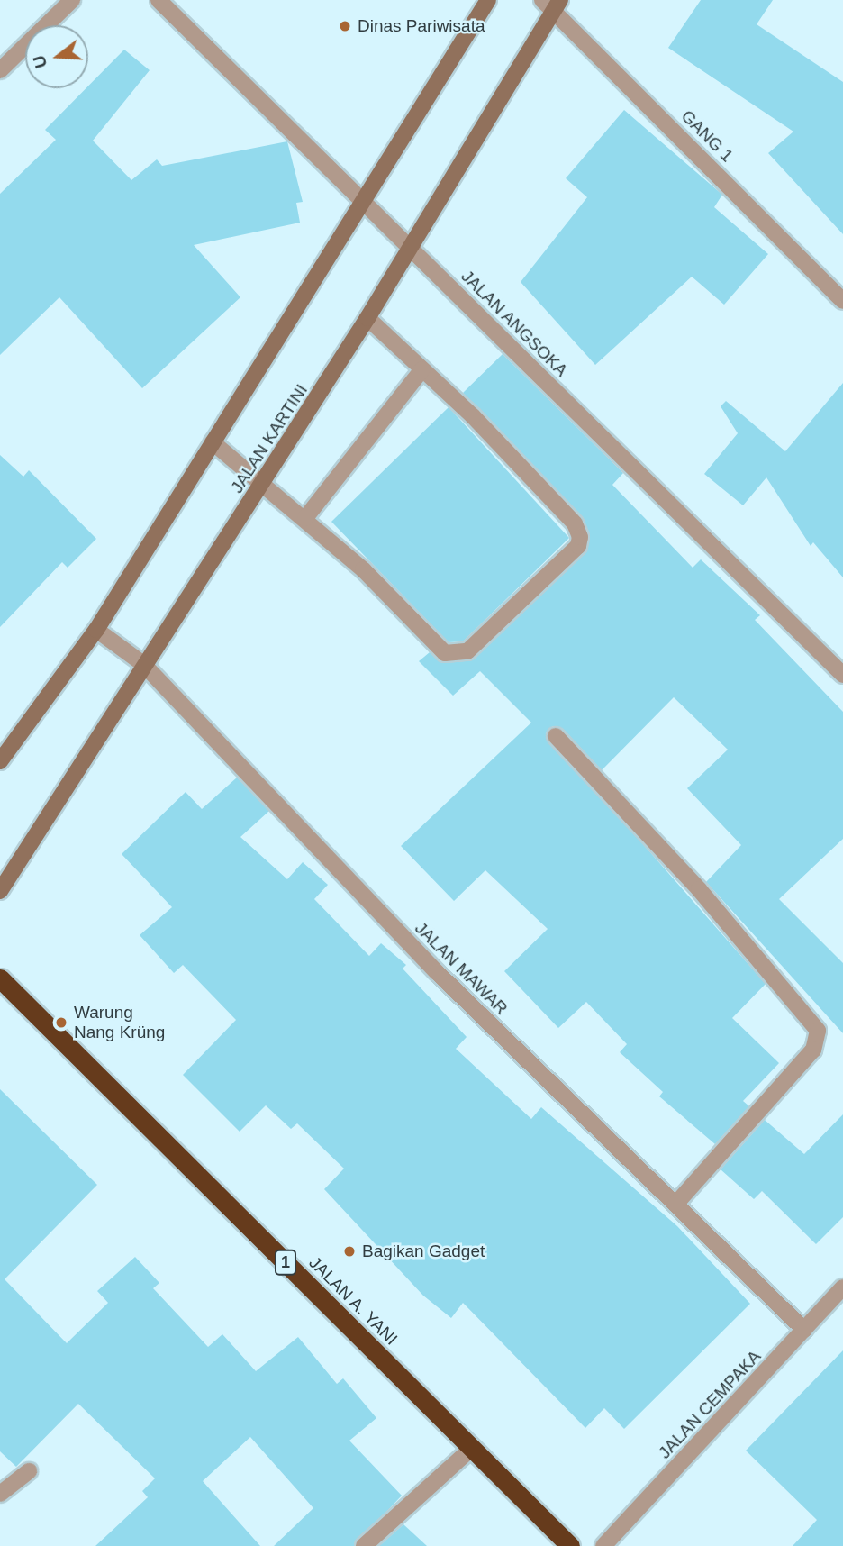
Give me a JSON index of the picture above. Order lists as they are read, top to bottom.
{
  "streets": {
    "highway": ["1", "JALAN A. YANI"],
    "street": [
      "GANG 1",
      "JALAN ANGSOKA",
      "JALAN KARTINI",
      "JALAN MAWAR",
      "JALAN CEMPAKA"
    ]
  },
  "crossings": [
    ["GANG 1", "JALAN KARTINI"],
    ["JALAN ANGSOKA", "JALAN KARTINI"],
    ["JALAN KARTINI", "JALAN MAWAR"],
    ["JALAN MAWAR", "JALAN CEMPAKA"]
  ],
  "places": ["Dinas Pariwisata", "Warung Nang Krüng", "Bagikan Gadget"],
  "north": "left"
}
